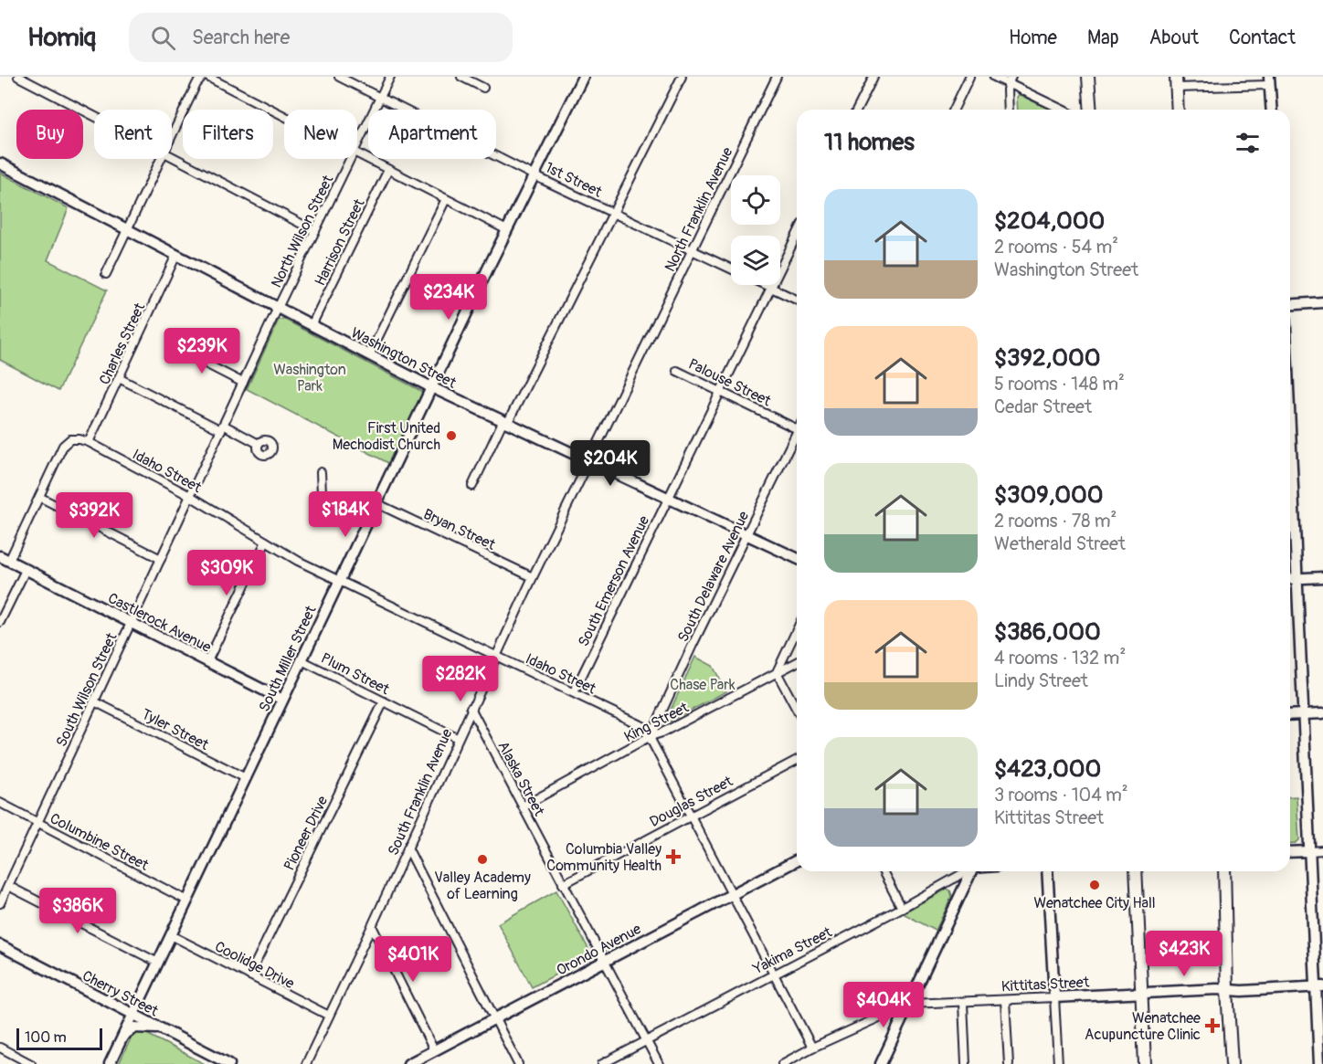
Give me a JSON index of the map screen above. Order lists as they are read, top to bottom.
{
  "streets": {
    "main road": [
      "Washington Street",
      "Castlerock Avenue",
      "South Miller Street",
      "Orondo Avenue",
      "Kittitas Street",
      "Cherry Street"
    ],
    "street": [
      "1st Street",
      "North Franklin Avenue",
      "North Wilson Street",
      "Harrison Street",
      "Charles Street",
      "Palouse Street",
      "Idaho Street",
      "Bryan Street",
      "South Delaware Avenue",
      "South Emerson Avenue",
      "Plum Street",
      "South Wilson Street",
      "King Street",
      "Tyler Street",
      "Alaska Street",
      "South Franklin Avenue",
      "Douglas Street",
      "Pioneer Drive",
      "Columbine Street",
      "Yakima Street",
      "Coolidge Drive"
    ]
  },
  "crossings": [
    ["1st Street", "North Franklin Avenue"],
    ["1st Street", "North Wilson Street"],
    ["1st Street", "South Miller Street"],
    ["North Franklin Avenue", "South Franklin Avenue"],
    ["North Wilson Street", "Washington Street"],
    ["North Wilson Street", "South Wilson Street"],
    ["Harrison Street", "Washington Street"],
    ["Charles Street", "Washington Street"],
    ["Charles Street", "Idaho Street"],
    ["Washington Street", "South Delaware Avenue"],
    ["Washington Street", "South Emerson Avenue"],
    ["Washington Street", "South Miller Street"],
    ["Washington Street", "South Wilson Street"],
    ["Washington Street", "South Franklin Avenue"],
    ["Palouse Street", "South Emerson Avenue"],
    ["Idaho Street", "South Delaware Avenue"],
    ["Idaho Street", "South Emerson Avenue"],
    ["Idaho Street", "South Miller Street"],
    ["Idaho Street", "South Wilson Street"],
    ["Idaho Street", "King Street"],
    ["Idaho Street", "South Franklin Avenue"],
    ["Idaho Street", "Douglas Street"],
    ["Idaho Street", "Orondo Avenue"],
    ["Idaho Street", "Yakima Street"],
    ["Idaho Street", "Kittitas Street"],
    ["Bryan Street", "South Miller Street"],
    ["Bryan Street", "South Franklin Avenue"],
    ["South Delaware Avenue", "King Street"],
    ["Castlerock Avenue", "South Miller Street"],
    ["Castlerock Avenue", "South Wilson Street"],
    ["South Miller Street", "Plum Street"],
    ["South Miller Street", "Tyler Street"],
    ["South Miller Street", "Columbine Street"],
    ["South Miller Street", "Coolidge Drive"],
    ["South Miller Street", "Cherry Street"],
    ["Plum Street", "South Franklin Avenue"],
    ["Plum Street", "Pioneer Drive"],
    ["South Wilson Street", "Tyler Street"],
    ["South Wilson Street", "Columbine Street"],
    ["King Street", "Alaska Street"],
    ["Alaska Street", "South Franklin Avenue"],
    ["Alaska Street", "Douglas Street"],
    ["Alaska Street", "Orondo Avenue"],
    ["Alaska Street", "Yakima Street"],
    ["South Franklin Avenue", "Coolidge Drive"],
    ["Pioneer Drive", "Coolidge Drive"]
  ],
  "parks": ["Washington Park", "Chase Park"],
  "places": {
    "other": ["First United Mechodist Church", "Valley Academy of Learning", "Wenatchee City Hall"],
    "health": ["Columbia Valley Community Health", "Wenatchee Acupuncture Clinic"]
  },
  "scale_bar": "100 m",
  "page": {
    "header": "Homiq",
    "search": "Search here",
    "nav": [
      "Home",
      "Map",
      "About",
      "Contact"
    ],
    "chip": [
      "Buy",
      "Rent",
      "Filters",
      "New",
      "Apartment"
    ],
    "heading": "11 homes",
    "list": [
      {
        "name": "$204,000",
        "note": "2 rooms · 54 m² · Washington Street"
      },
      {
        "name": "$392,000",
        "note": "5 rooms · 148 m² · Cedar Street"
      },
      {
        "name": "$309,000",
        "note": "2 rooms · 78 m² · Wetherald Street"
      },
      {
        "name": "$386,000",
        "note": "4 rooms · 132 m² · Lindy Street"
      },
      {
        "name": "$423,000",
        "note": "3 rooms · 104 m² · Kittitas Street"
      }
    ],
    "price": [
      "$234K",
      "$239K",
      "$204K",
      "$184K",
      "$392K",
      "$309K",
      "$282K",
      "$386K",
      "$423K",
      "$401K",
      "$404K"
    ],
    "scale": "100 m"
  }
}
